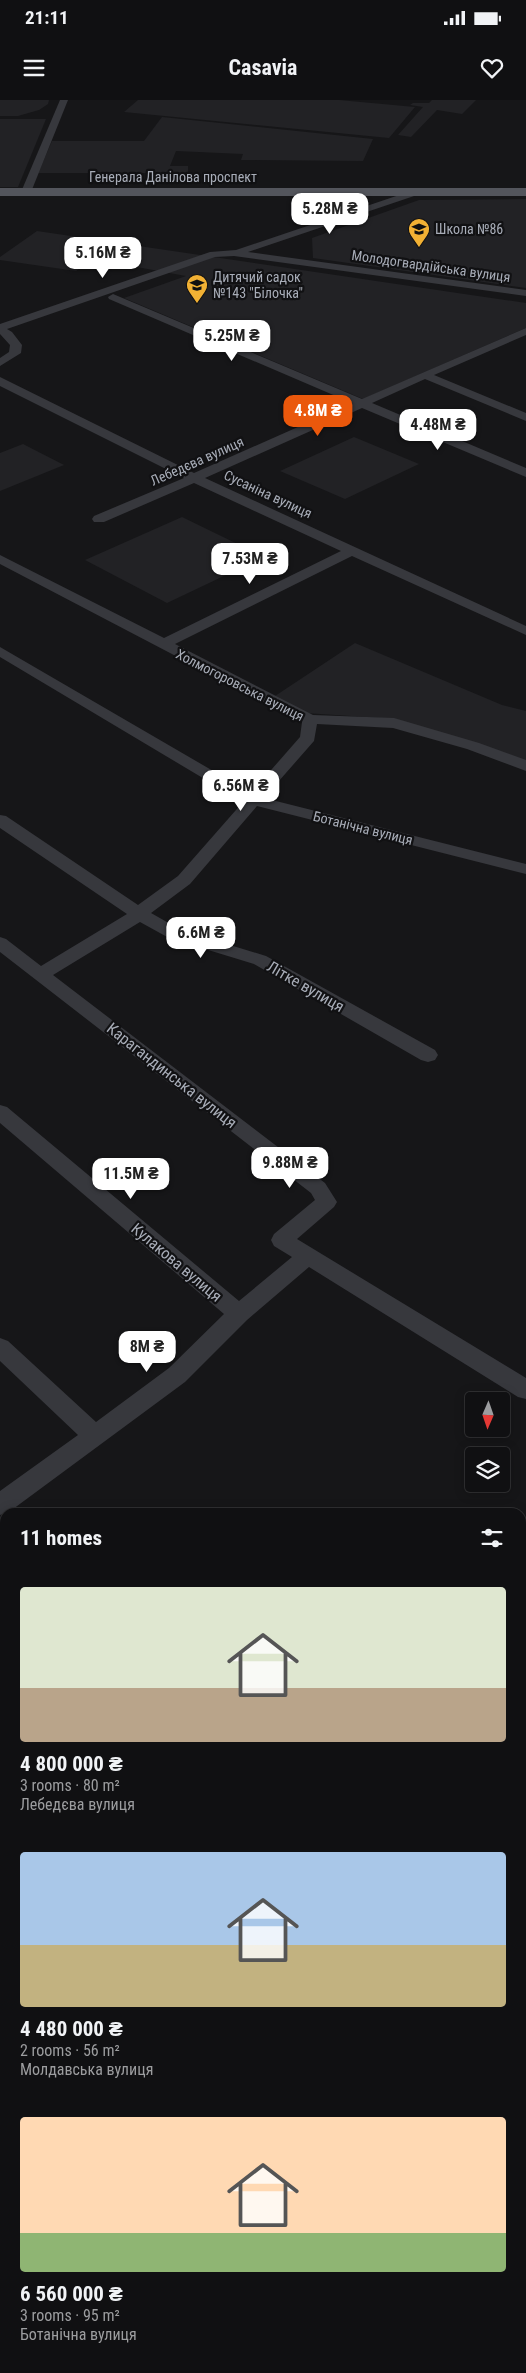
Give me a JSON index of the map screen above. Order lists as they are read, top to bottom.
{
  "streets": {
    "main road": ["Генерала Данілова проспект"],
    "street": [
      "Молодогвардійська вулиця",
      "Лебедєва вулиця",
      "Сусаніна вулиця",
      "Холмогоровська вулиця",
      "Ботанічна вулиця",
      "Літке вулиця",
      "Карагандинська вулиця",
      "Кулакова вулиця"
    ]
  },
  "crossings": [
    ["Лебедєва вулиця", "Сусаніна вулиця"]
  ],
  "places": {
    "school or university": ["Школа №86", "Дитячий садок №143 \"Білочка\""]
  },
  "north": "bottom",
  "page": {
    "status": "21:11",
    "header": "Casavia",
    "price": [
      "5.28M ₴",
      "5.16M ₴",
      "5.25M ₴",
      "4.8M ₴",
      "4.48M ₴",
      "7.53M ₴",
      "6.56M ₴",
      "6.6M ₴",
      "9.88M ₴",
      "11.5M ₴",
      "8M ₴"
    ],
    "heading": "11 homes",
    "list": [
      {
        "name": "4 800 000 ₴",
        "note": "3 rooms · 80 m² · Лебедєва вулиця"
      },
      {
        "name": "4 480 000 ₴",
        "note": "2 rooms · 56 m² · Молдавська вулиця"
      },
      {
        "name": "6 560 000 ₴",
        "note": "3 rooms · 95 m² · Ботанічна вулиця"
      }
    ]
  }
}
